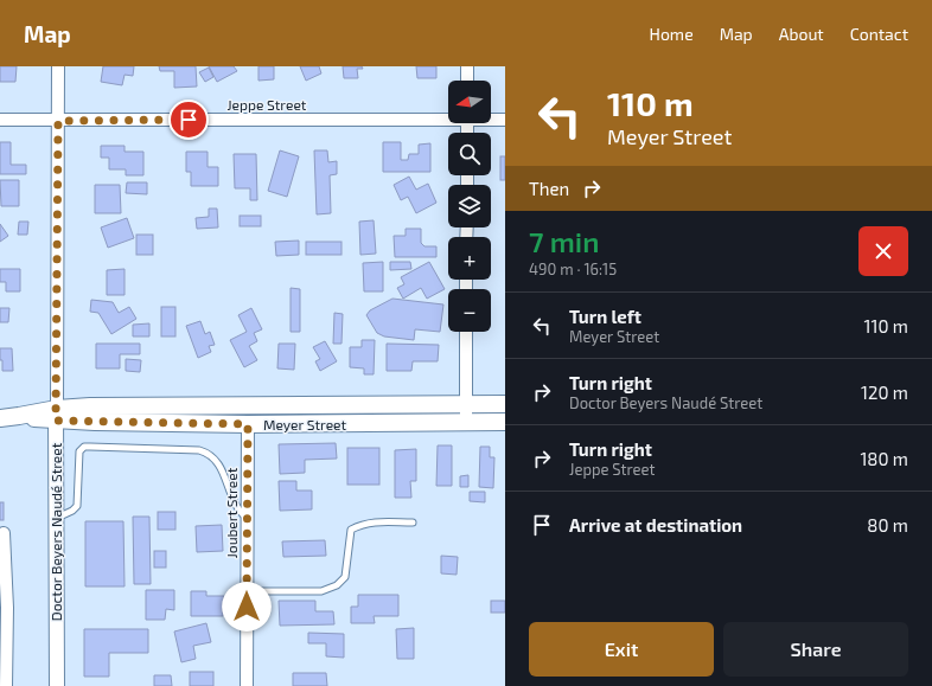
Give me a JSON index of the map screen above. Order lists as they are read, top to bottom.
{
  "streets": {
    "main road": ["Meyer Street"],
    "street": ["Jeppe Street", "Joubert Street", "Doctor Beyers Naudé Street"]
  },
  "crossings": [
    ["Jeppe Street", "Doctor Beyers Naudé Street"],
    ["Meyer Street", "Joubert Street"],
    ["Meyer Street", "Doctor Beyers Naudé Street"]
  ],
  "north": "left",
  "page": {
    "header": "Map",
    "nav": [
      "Home",
      "Map",
      "About",
      "Contact"
    ],
    "turn": ["110 m", "Meyer Street"],
    "map_buttons": ["+", "−"],
    "then": "Then",
    "heading": ["7 min", "490 m · 16:15"],
    "list": [
      {
        "name": "Turn left",
        "note": "Meyer Street",
        "value": "110 m"
      },
      {
        "name": "Turn right",
        "note": "Doctor Beyers Naudé Street",
        "value": "120 m"
      },
      {
        "name": "Turn right",
        "note": "Jeppe Street",
        "value": "180 m"
      },
      {
        "name": "Arrive at destination",
        "value": "80 m"
      }
    ],
    "buttons": ["Exit", "Share"]
  }
}
